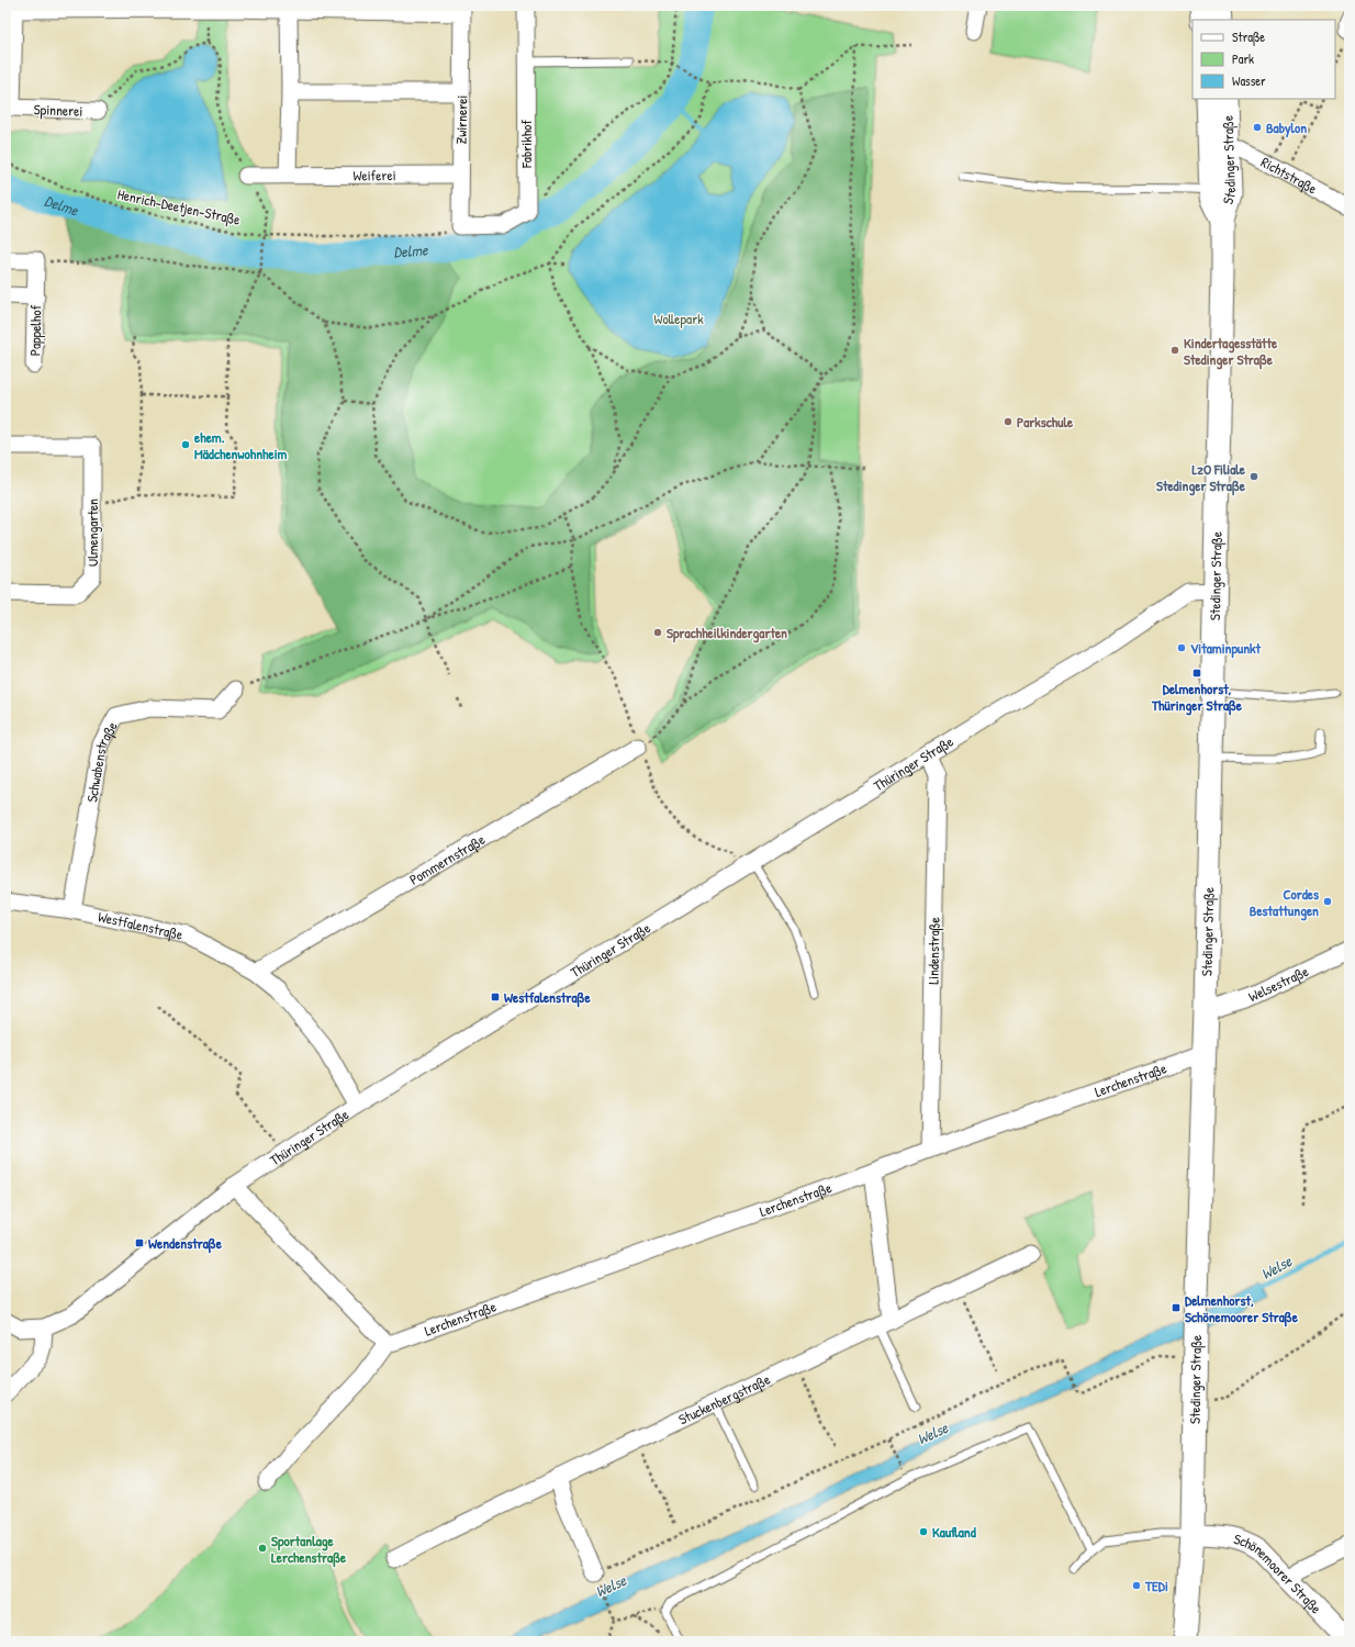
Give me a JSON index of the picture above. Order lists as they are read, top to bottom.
{
  "streets": {
    "main road": ["Stedinger Straße"],
    "street": [
      "Spinnerei",
      "Zwirnerei",
      "Fabrikhof",
      "Weiferei",
      "Richtstraße",
      "Pappelhof",
      "Ulmengarten",
      "Schwabenstraße",
      "Thüringer Straße",
      "Pommernstraße",
      "Westfalenstraße",
      "Lindenstraße",
      "Welsestraße",
      "Lerchenstraße",
      "Stuckenbergstraße",
      "Schönemoorer Straße"
    ],
    "path": ["Henrich-Deetjen-Straße"]
  },
  "crossings": [
    ["Spinnerei", "Zwirnerei"],
    ["Zwirnerei", "Weiferei"],
    ["Zwirnerei", "Henrich-Deetjen-Straße"],
    ["Stedinger Straße", "Richtstraße"],
    ["Stedinger Straße", "Thüringer Straße"],
    ["Stedinger Straße", "Welsestraße"],
    ["Stedinger Straße", "Lerchenstraße"],
    ["Stedinger Straße", "Schönemoorer Straße"],
    ["Schwabenstraße", "Westfalenstraße"],
    ["Thüringer Straße", "Westfalenstraße"],
    ["Thüringer Straße", "Lindenstraße"],
    ["Pommernstraße", "Westfalenstraße"],
    ["Lindenstraße", "Lerchenstraße"]
  ],
  "water": ["Delme", "Welse"],
  "parks": ["Wollepark"],
  "places": {
    "other": [
      "Babylon",
      "Kindertagesstätte Stedinger Straße",
      "Parkschule",
      "ehem. Mädchenwohnheim",
      "LzO Filiale Stedinger Straße",
      "Sprachheilkindergarten",
      "Vitaminpunkt",
      "Cordes Bestattungen",
      "Kaufland",
      "Sportanlage Lerchenstraße",
      "TEDi"
    ],
    "transit": [
      "Delmenhorst, Thüringer Straße",
      "Westfalenstraße",
      "Wendenstraße",
      "Delmenhorst, Schönemoorer Straße"
    ]
  },
  "legend": ["Straße", "Park", "Wasser"]
}
